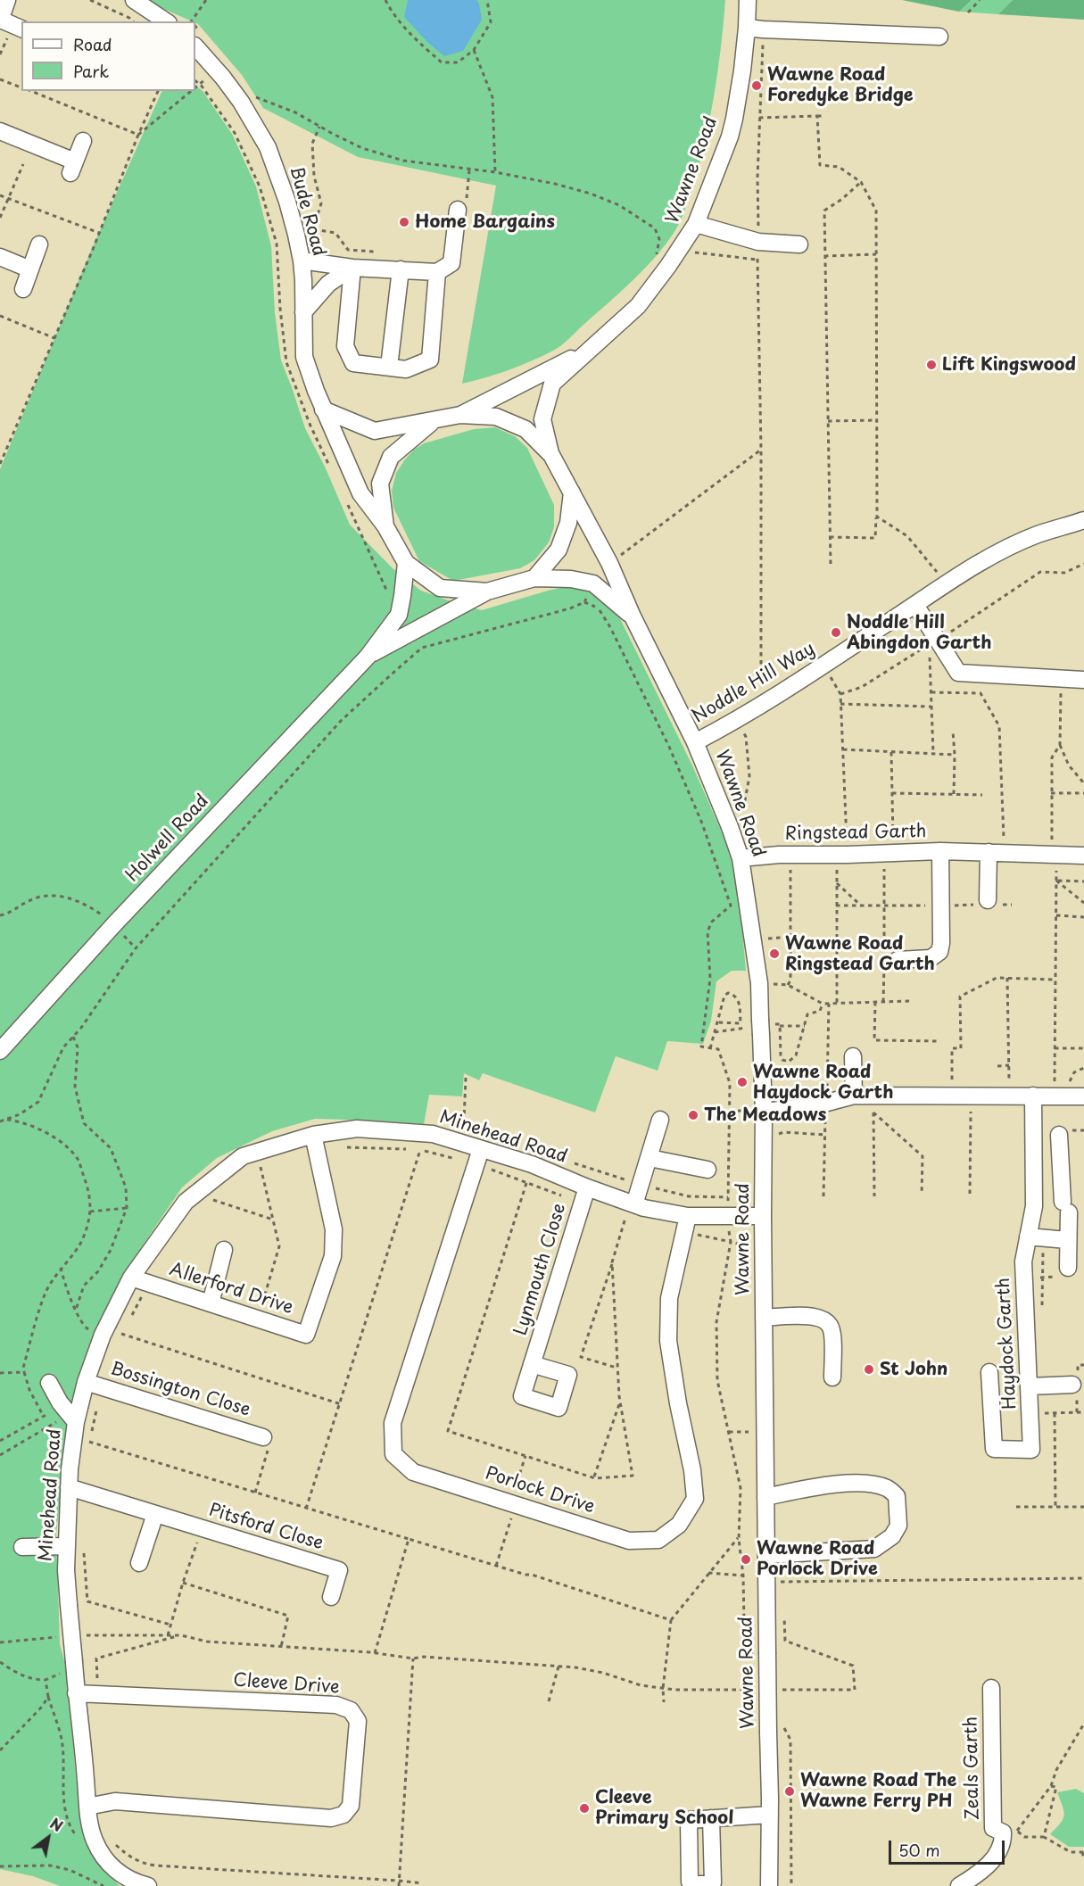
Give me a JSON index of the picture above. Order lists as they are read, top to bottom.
{
  "streets": {
    "street": [
      "Wawne Road",
      "Bude Road",
      "Noddle Hill Way",
      "Ringstead Garth",
      "Holwell Road",
      "Minehead Road",
      "Lynmouth Close",
      "Allerford Drive",
      "Haydock Garth",
      "Bossington Close",
      "Porlock Drive",
      "Pitsford Close",
      "Cleeve Drive",
      "Zeals Garth"
    ]
  },
  "crossings": [
    ["Wawne Road", "Bude Road"],
    ["Wawne Road", "Noddle Hill Way"],
    ["Wawne Road", "Ringstead Garth"],
    ["Wawne Road", "Holwell Road"],
    ["Wawne Road", "Minehead Road"],
    ["Bude Road", "Holwell Road"],
    ["Minehead Road", "Lynmouth Close"],
    ["Minehead Road", "Allerford Drive"],
    ["Minehead Road", "Bossington Close"],
    ["Minehead Road", "Porlock Drive"],
    ["Minehead Road", "Pitsford Close"],
    ["Minehead Road", "Cleeve Drive"]
  ],
  "places": [
    "Wawne Road Foredyke Bridge",
    "Home Bargains",
    "Lift Kingswood",
    "Noddle Hill Abingdon Garth",
    "Wawne Road Ringstead Garth",
    "Wawne Road Haydock Garth",
    "The Meadows",
    "St John",
    "Wawne Road Porlock Drive",
    "Wawne Road The Wawne Ferry PH",
    "Cleeve Primary School"
  ],
  "legend": ["Road", "Park"],
  "scale_bar": "50 m",
  "north": "top right"
}
